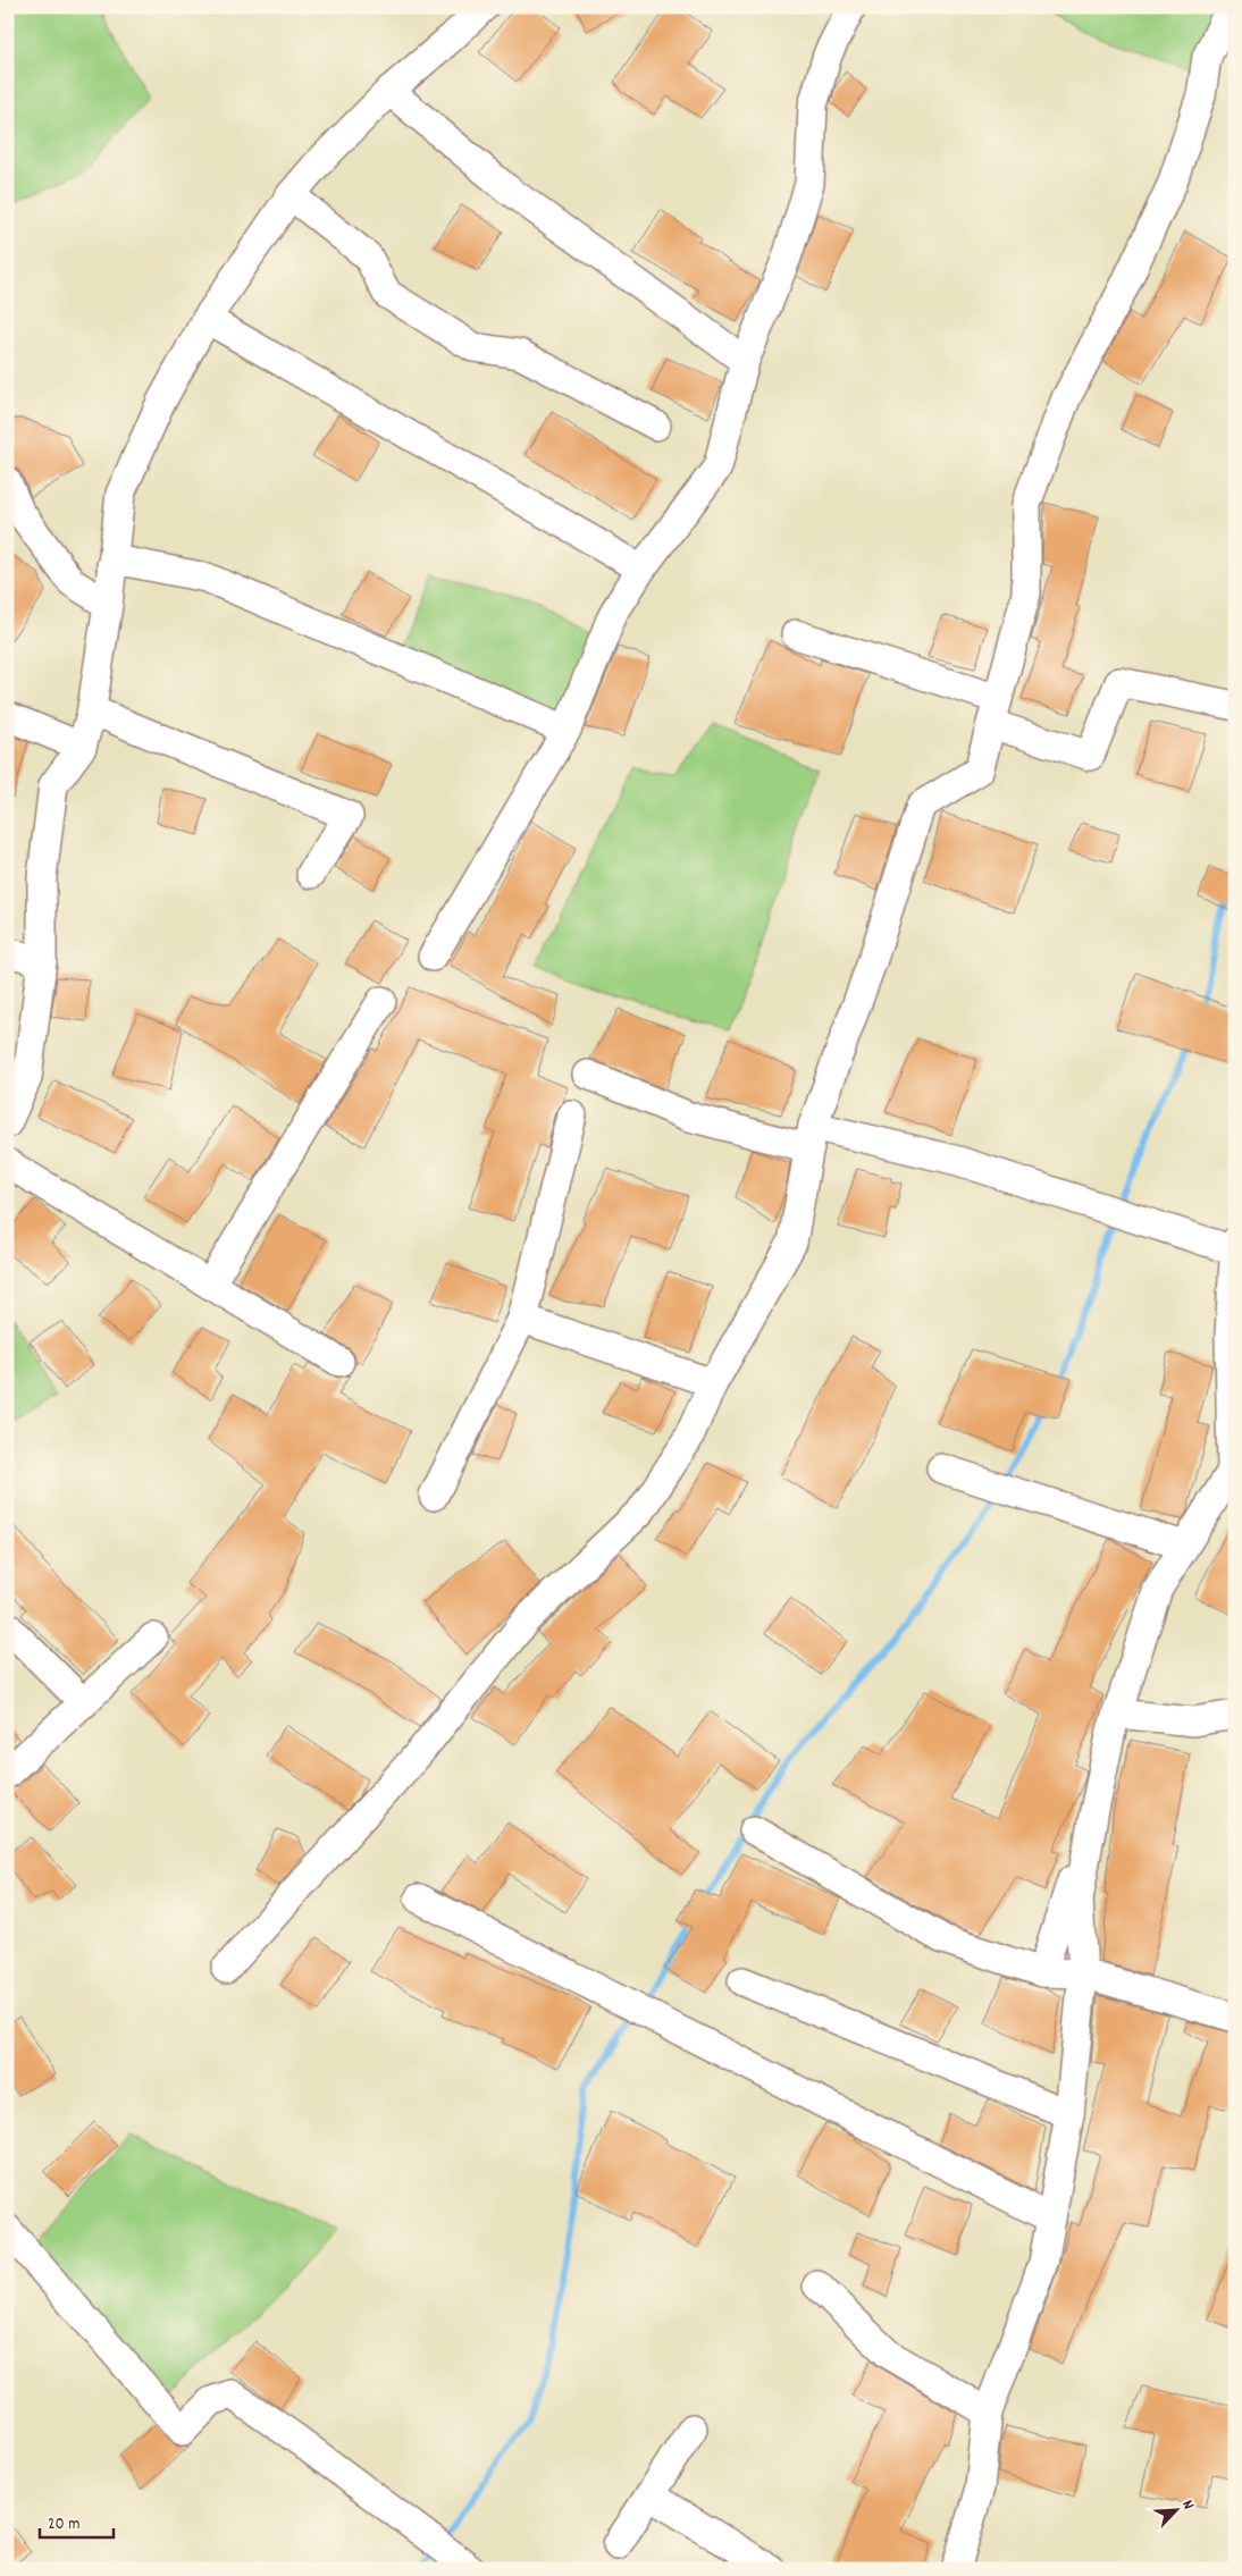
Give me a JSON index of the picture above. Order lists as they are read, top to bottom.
{
  "scale_bar": "20 m",
  "north": "top right"
}
